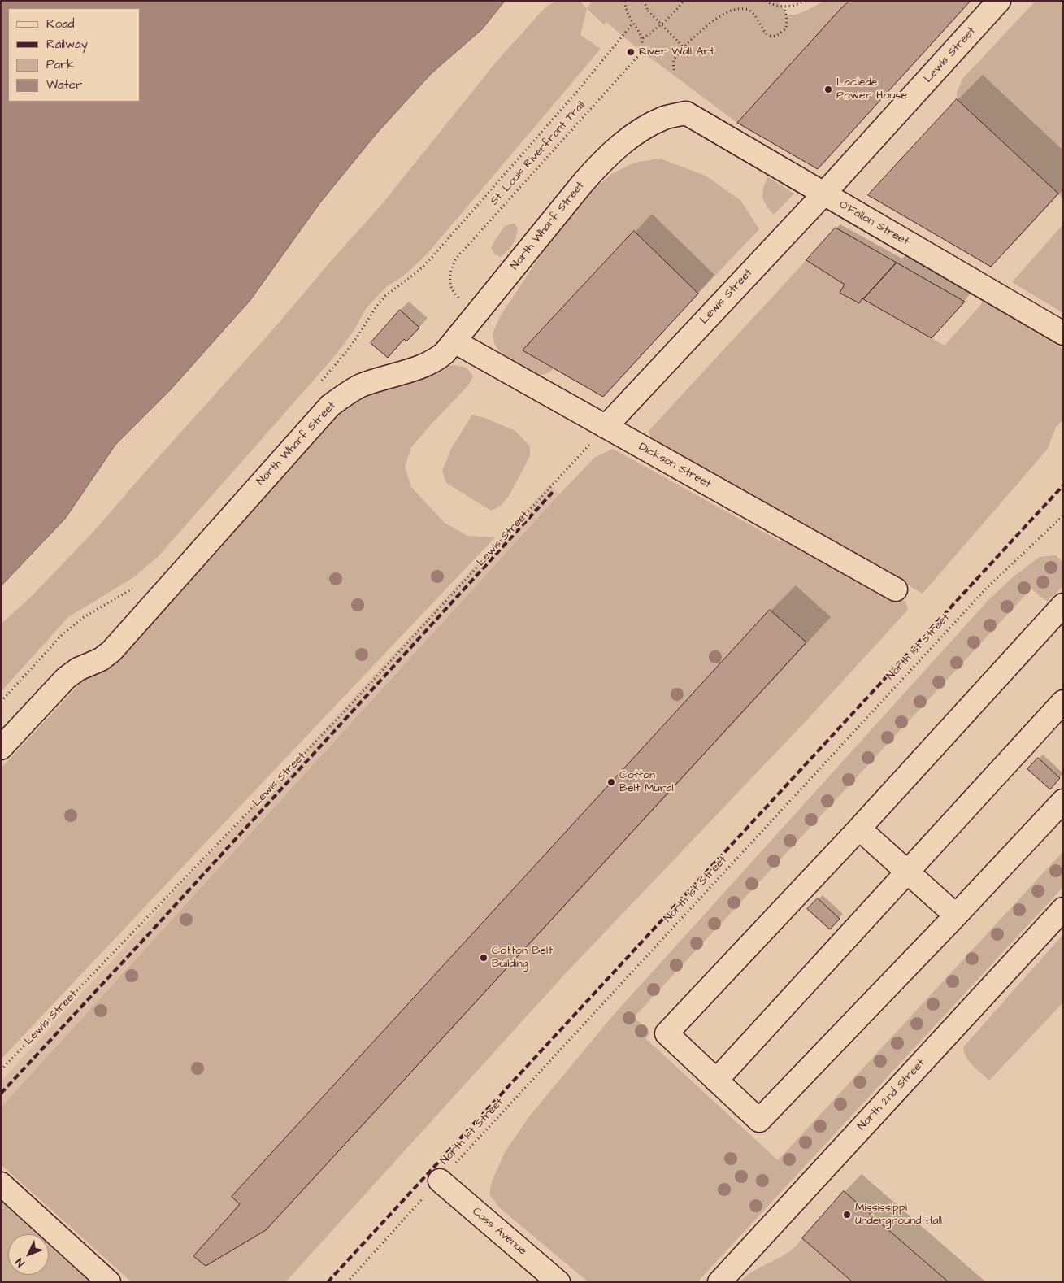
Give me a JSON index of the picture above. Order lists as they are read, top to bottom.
{
  "streets": {
    "street": [
      "Lewis Street",
      "O'Fallon Street",
      "North Wharf Street",
      "Dickson Street",
      "North 2nd Street",
      "Cass Avenue"
    ],
    "path": ["St. Louis Riverfront Trail", "North 1st Street"]
  },
  "crossings": [
    ["Lewis Street", "O'Fallon Street"],
    ["Lewis Street", "Dickson Street"],
    ["St. Louis Riverfront Trail", "North Wharf Street"],
    ["O'Fallon Street", "North Wharf Street"],
    ["North Wharf Street", "Dickson Street"],
    ["North 1st Street", "Cass Avenue"]
  ],
  "places": [
    "River Wall Art",
    "Laclede Power House",
    "Cotton Belt Mural",
    "Cotton Belt Building",
    "Mississippi Underground Hall"
  ],
  "legend": [
    "Road",
    "Railway",
    "Park",
    "Water"
  ],
  "north": "bottom left"
}
